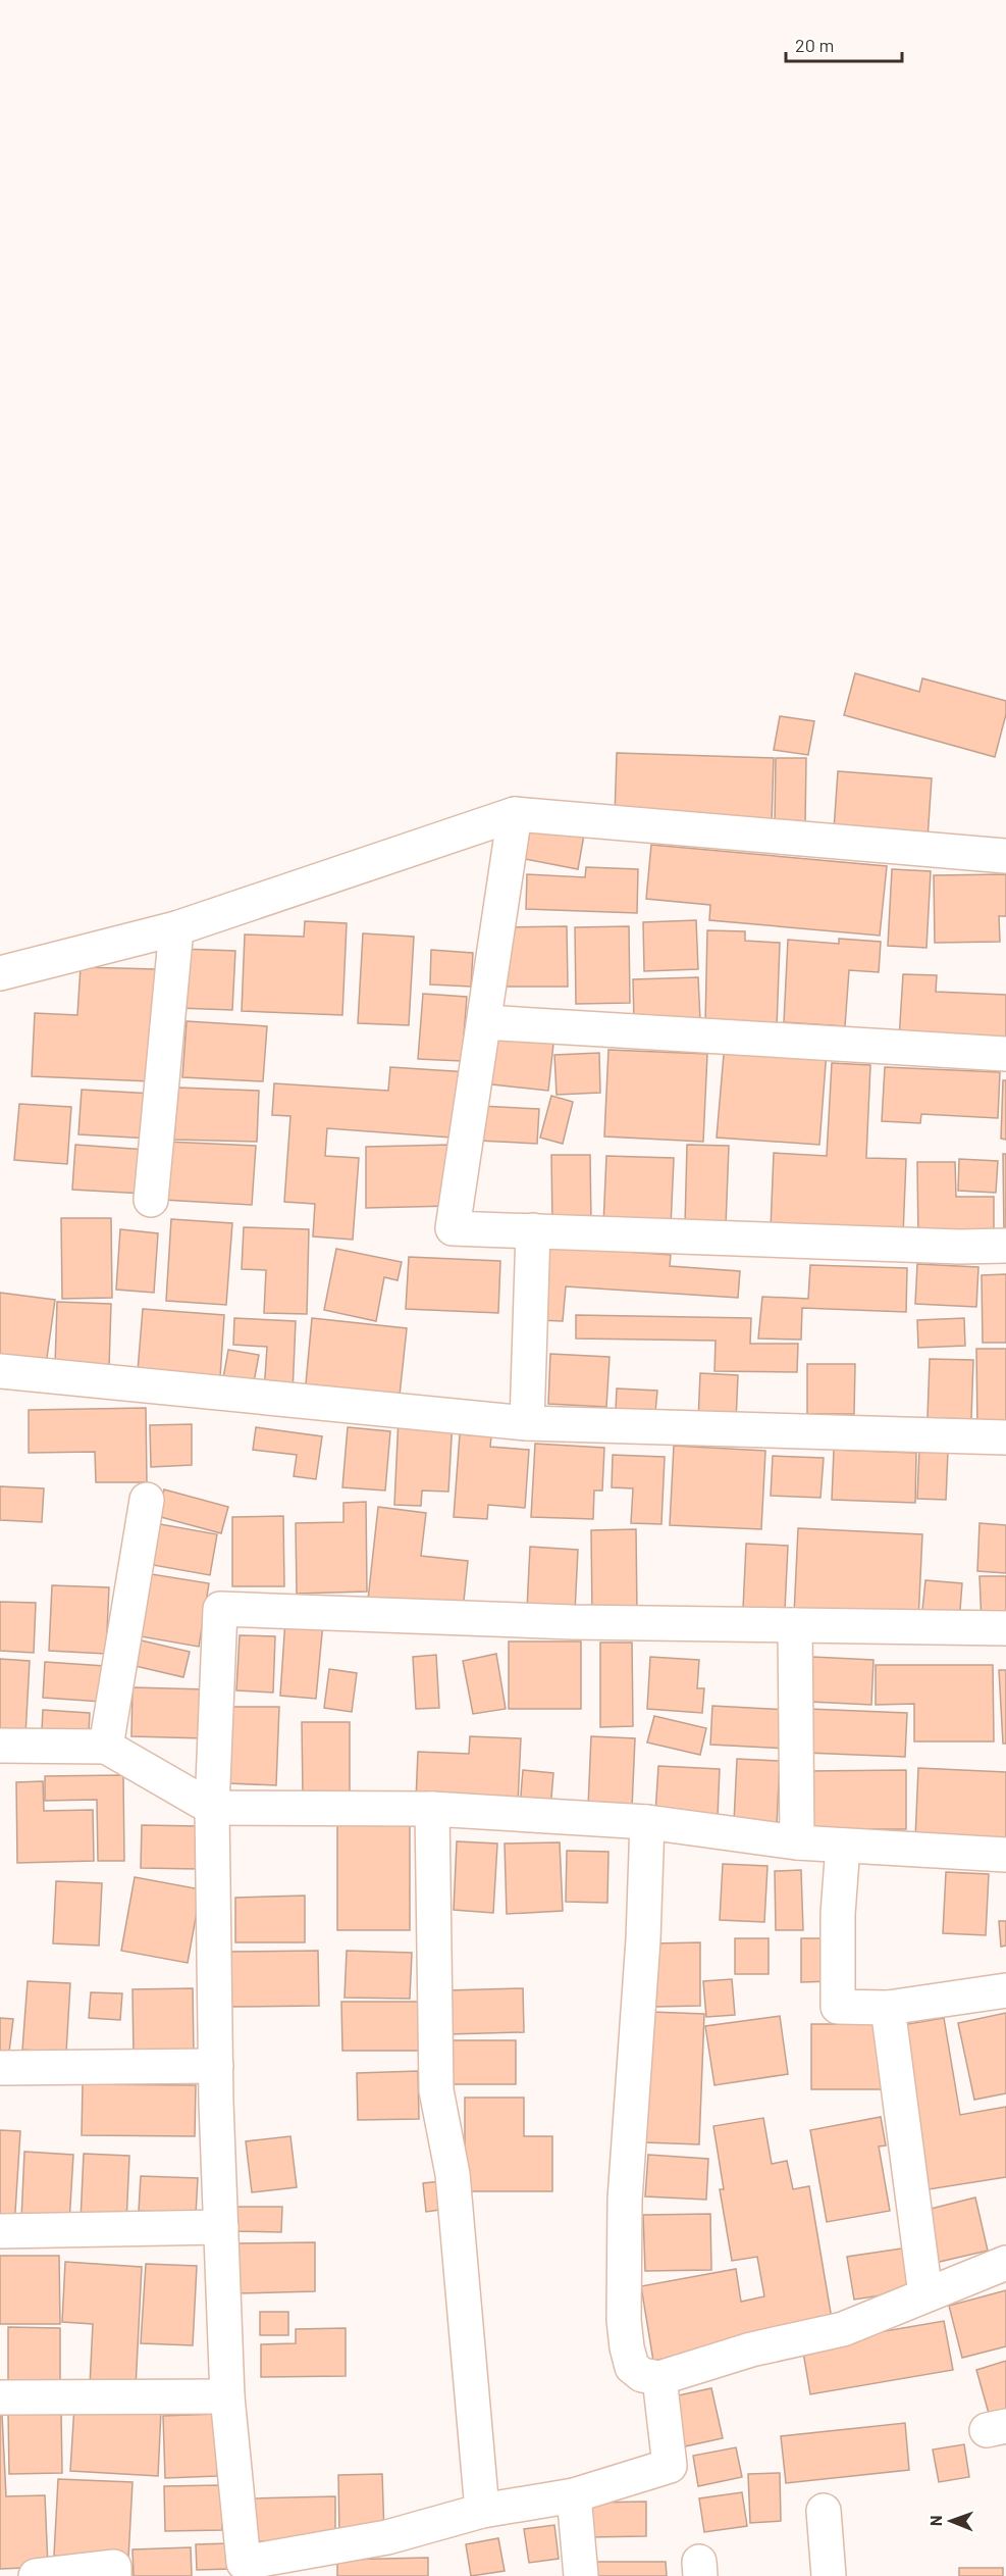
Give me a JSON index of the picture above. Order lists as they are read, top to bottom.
{
  "scale_bar": "20 m",
  "north": "left"
}
